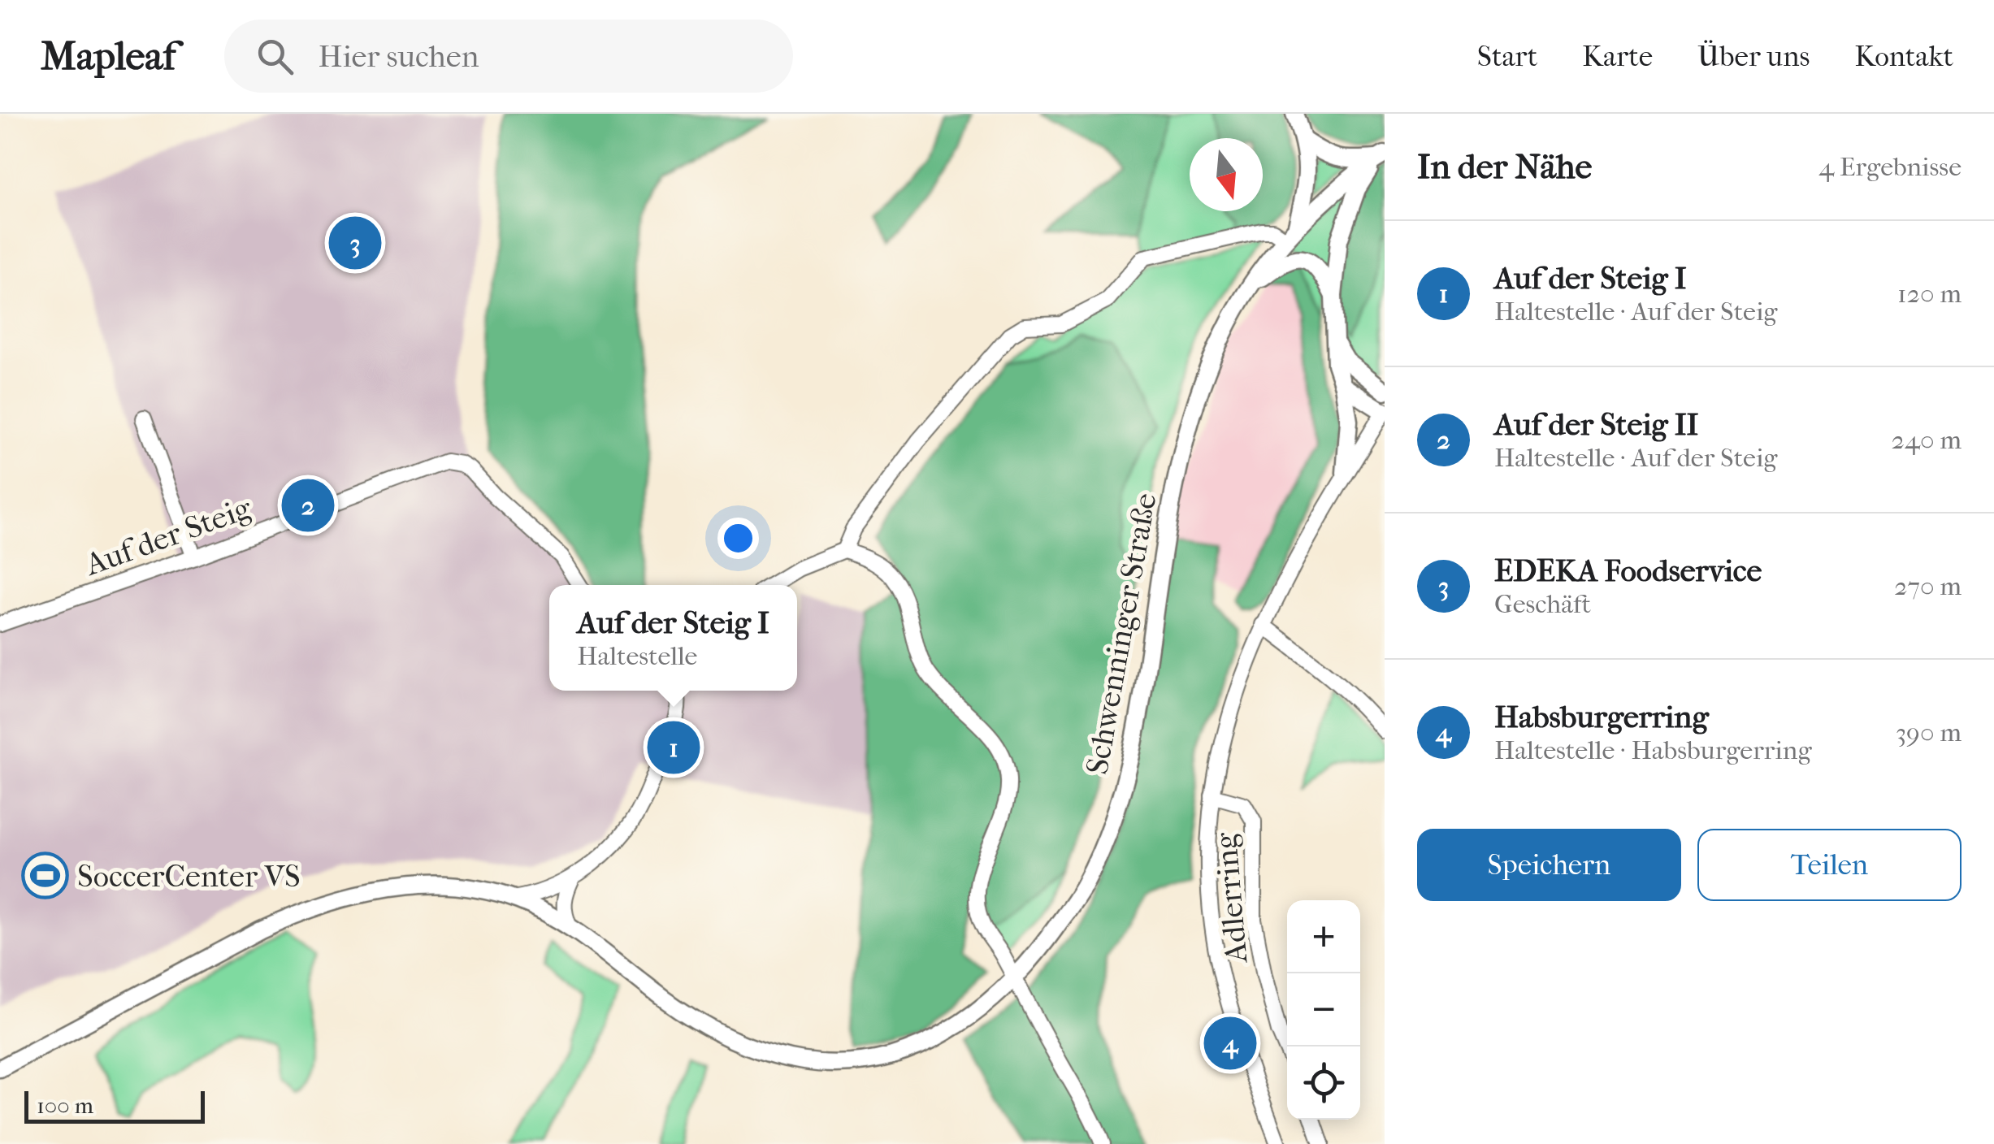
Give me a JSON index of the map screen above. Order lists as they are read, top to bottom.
{
  "streets": {
    "main road": ["Schwenninger Straße"],
    "street": ["Auf der Steig", "Adlerring"]
  },
  "places": {
    "sports": ["SoccerCenter VS"]
  },
  "scale_bar": "100 m",
  "north": "bottom",
  "page": {
    "header": "Mapleaf",
    "search": "Hier suchen",
    "nav": [
      "Start",
      "Karte",
      "Über uns",
      "Kontakt"
    ],
    "heading": ["In der Nähe", "4 Ergebnisse"],
    "pins": [
      "3",
      "2",
      "1",
      "4"
    ],
    "list": [
      {
        "mark": "1",
        "name": "Auf der Steig I",
        "note": "Haltestelle · Auf der Steig",
        "value": "120 m"
      },
      {
        "mark": "2",
        "name": "Auf der Steig II",
        "note": "Haltestelle · Auf der Steig",
        "value": "240 m"
      },
      {
        "mark": "3",
        "name": "EDEKA Foodservice",
        "note": "Geschäft",
        "value": "270 m"
      },
      {
        "mark": "4",
        "name": "Habsburgerring",
        "note": "Haltestelle · Habsburgerring",
        "value": "390 m"
      }
    ],
    "popup": ["Auf der Steig I", "Haltestelle"],
    "buttons": ["Speichern", "Teilen"],
    "map_buttons": ["+", "−"],
    "scale": "100 m"
  }
}
